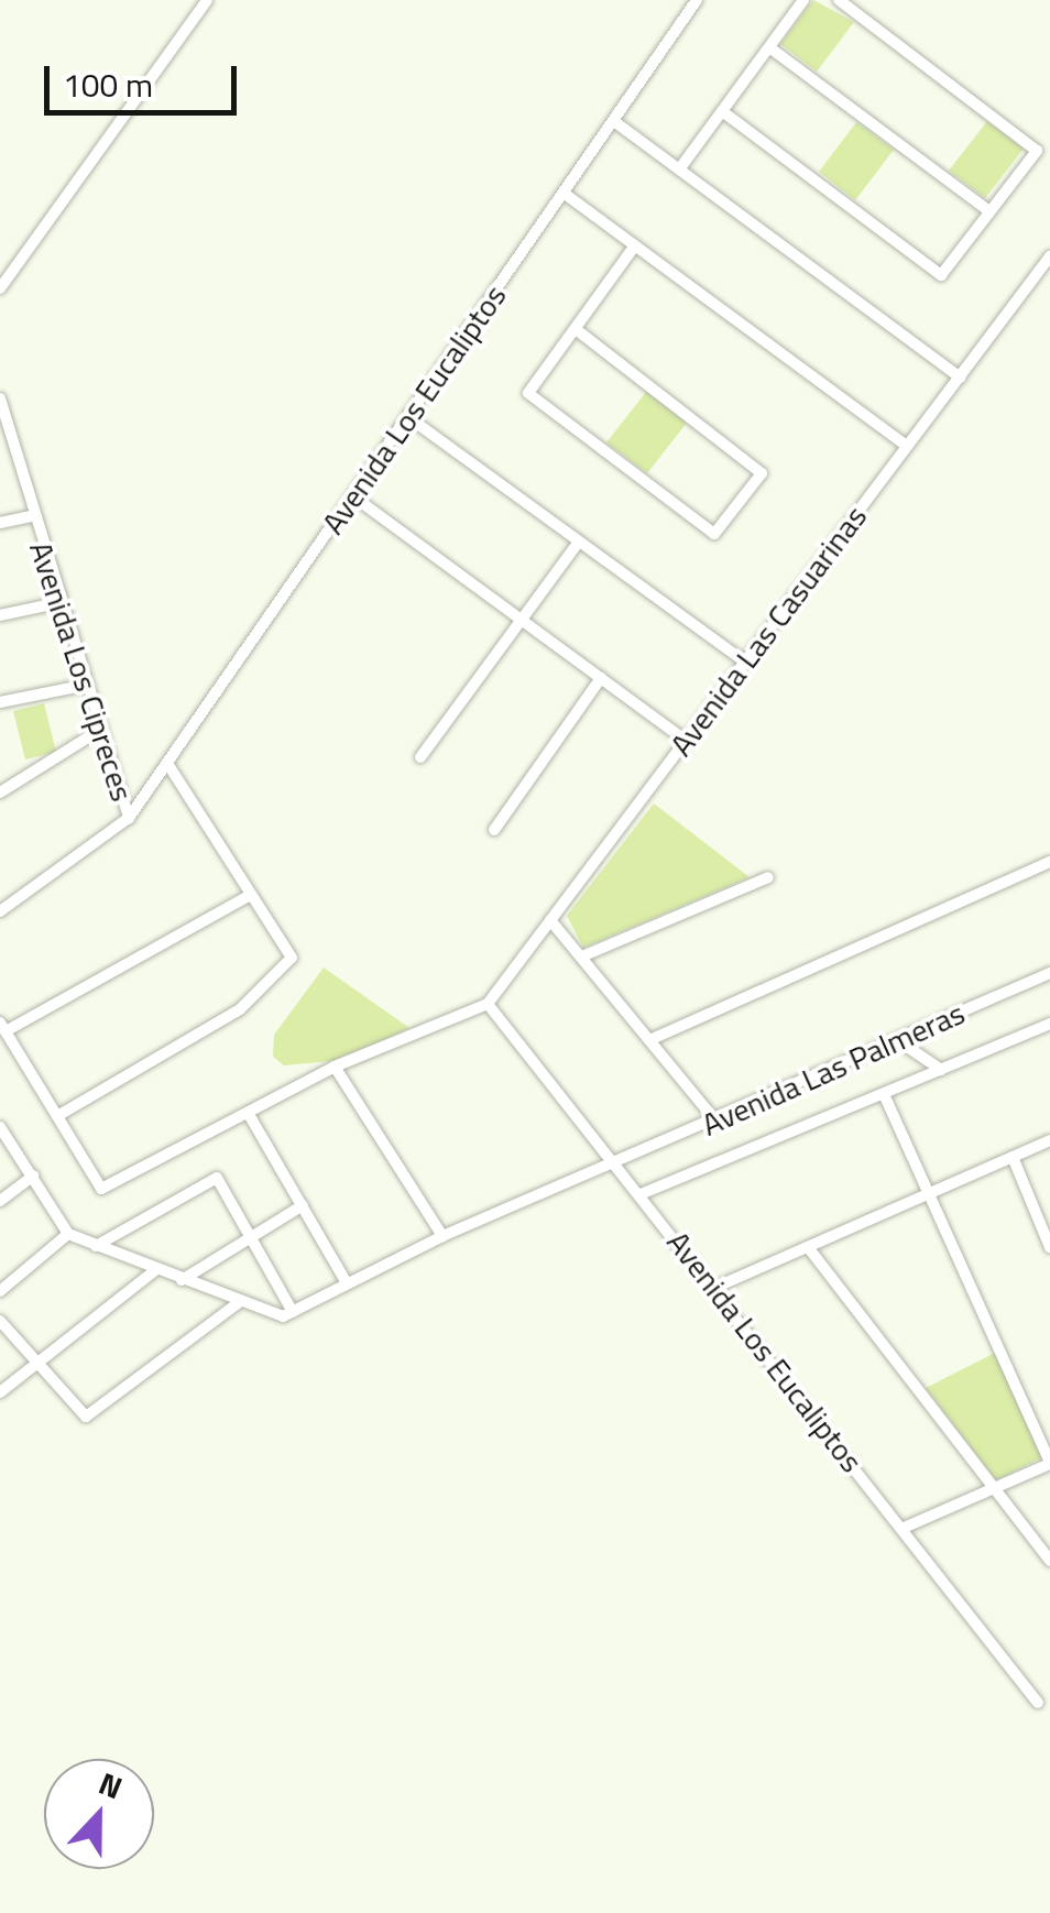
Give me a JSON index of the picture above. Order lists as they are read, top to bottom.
{
  "streets": {
    "street": [
      "Avenida Los Eucaliptos",
      "Avenida Las Casuarinas",
      "Avenida Los Cipreces",
      "Avenida Las Palmeras"
    ]
  },
  "crossings": [
    ["Avenida Los Eucaliptos", "Avenida Las Casuarinas"],
    ["Avenida Los Eucaliptos", "Avenida Los Cipreces"],
    ["Avenida Los Eucaliptos", "Avenida Las Palmeras"]
  ],
  "scale_bar": "100 m",
  "north": "top"
}
